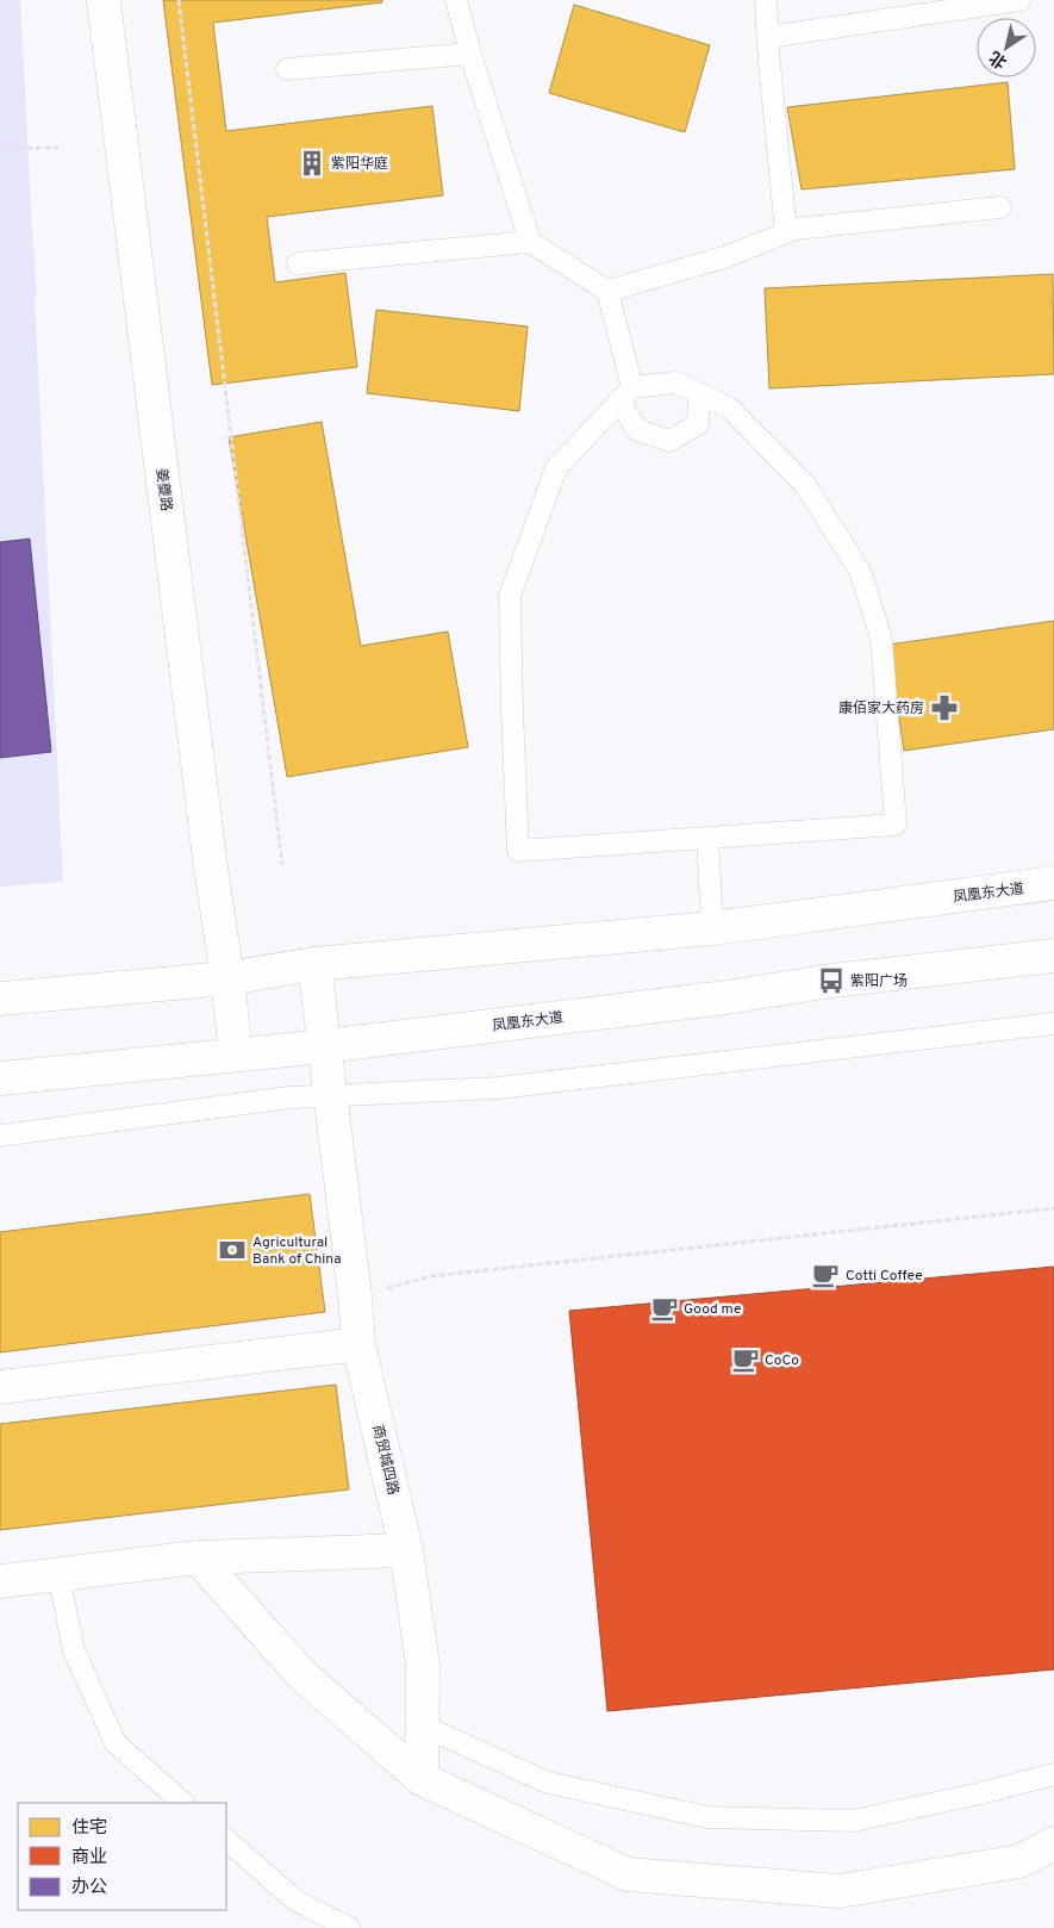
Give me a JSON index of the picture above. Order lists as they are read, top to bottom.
{
  "streets": {
    "street": ["姜夔路", "凤凰东大道", "商贸城四路"]
  },
  "crossings": [
    ["姜夔路", "凤凰东大道"],
    ["凤凰东大道", "商贸城四路"]
  ],
  "places": {
    "building": ["紫阳华庭"],
    "pharmacy": ["康佰家大药房"],
    "bus stop": ["紫阳广场"],
    "bank": ["Agricultural Bank of China"],
    "cafe": ["Cotti Coffee", "Good me", "CoCo"]
  },
  "legend": ["住宅", "商业", "办公"],
  "north": "bottom left"
}
